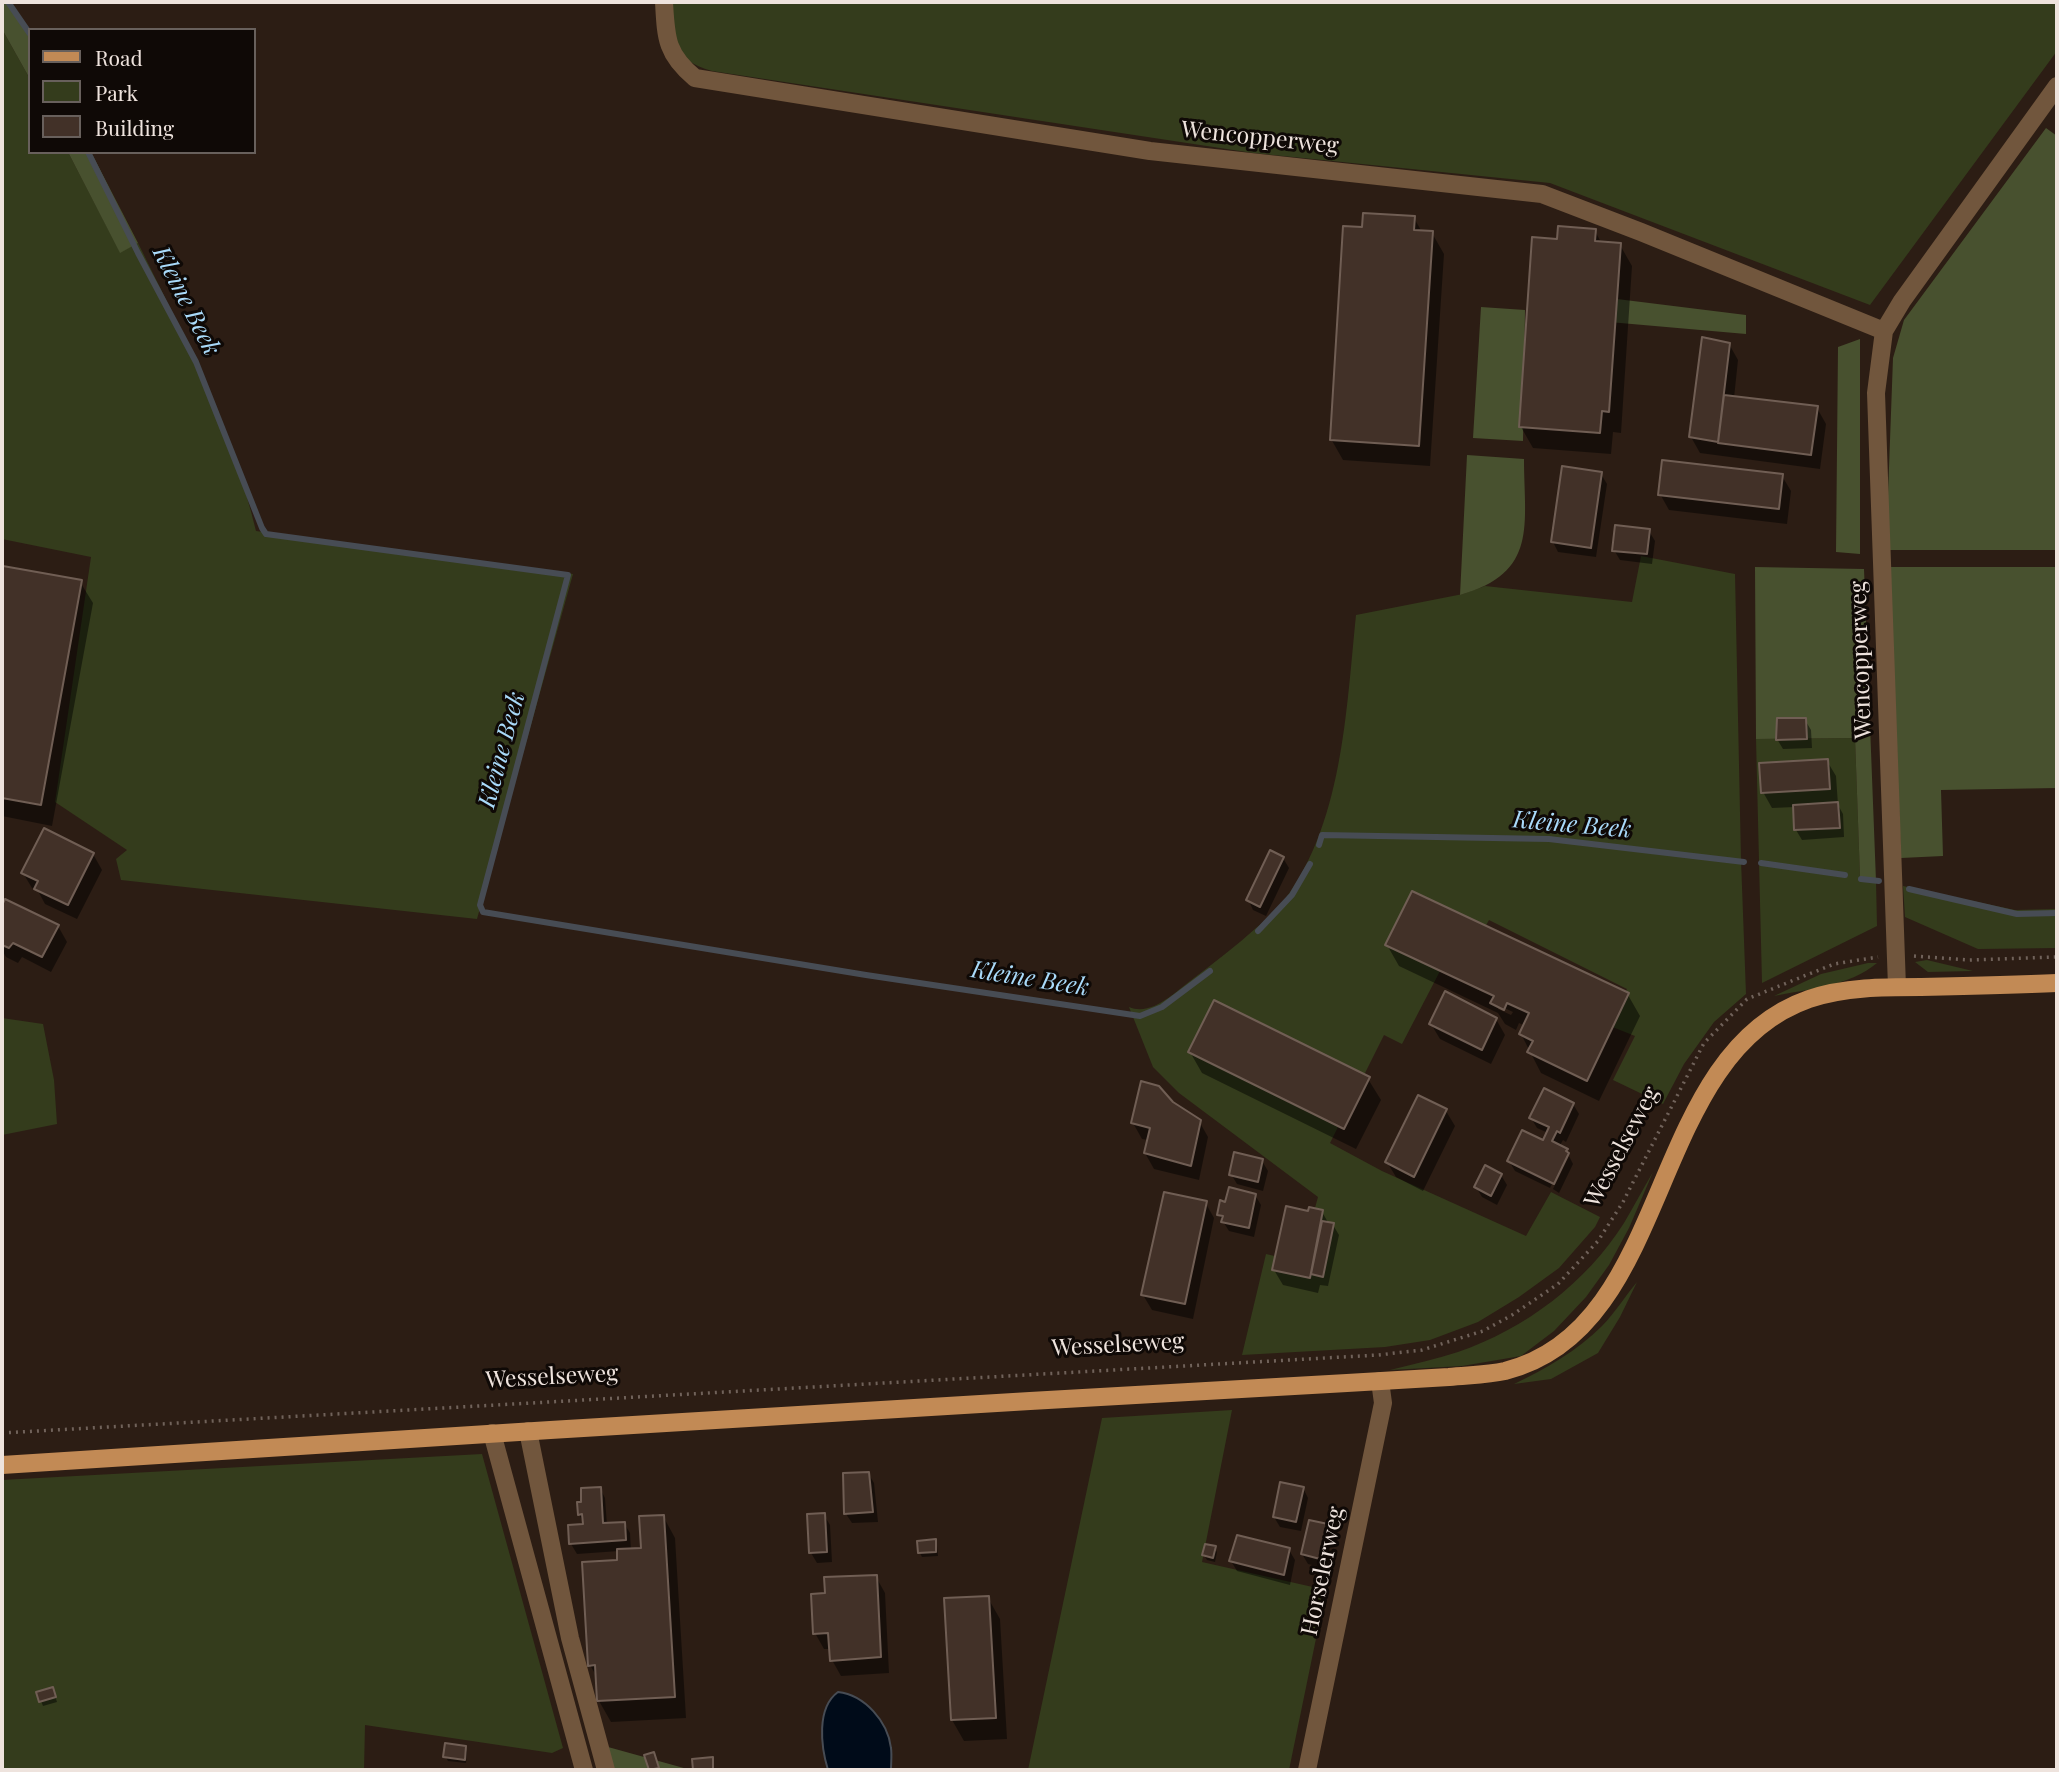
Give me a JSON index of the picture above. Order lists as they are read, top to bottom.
{
  "streets": {
    "street": ["Wencopperweg", "Horselerweg"],
    "path": ["Wesselseweg"]
  },
  "crossings": [
    ["Wencopperweg", "Wesselseweg"]
  ],
  "water": ["Kleine Beek"],
  "legend": ["Road", "Park", "Building"]
}
